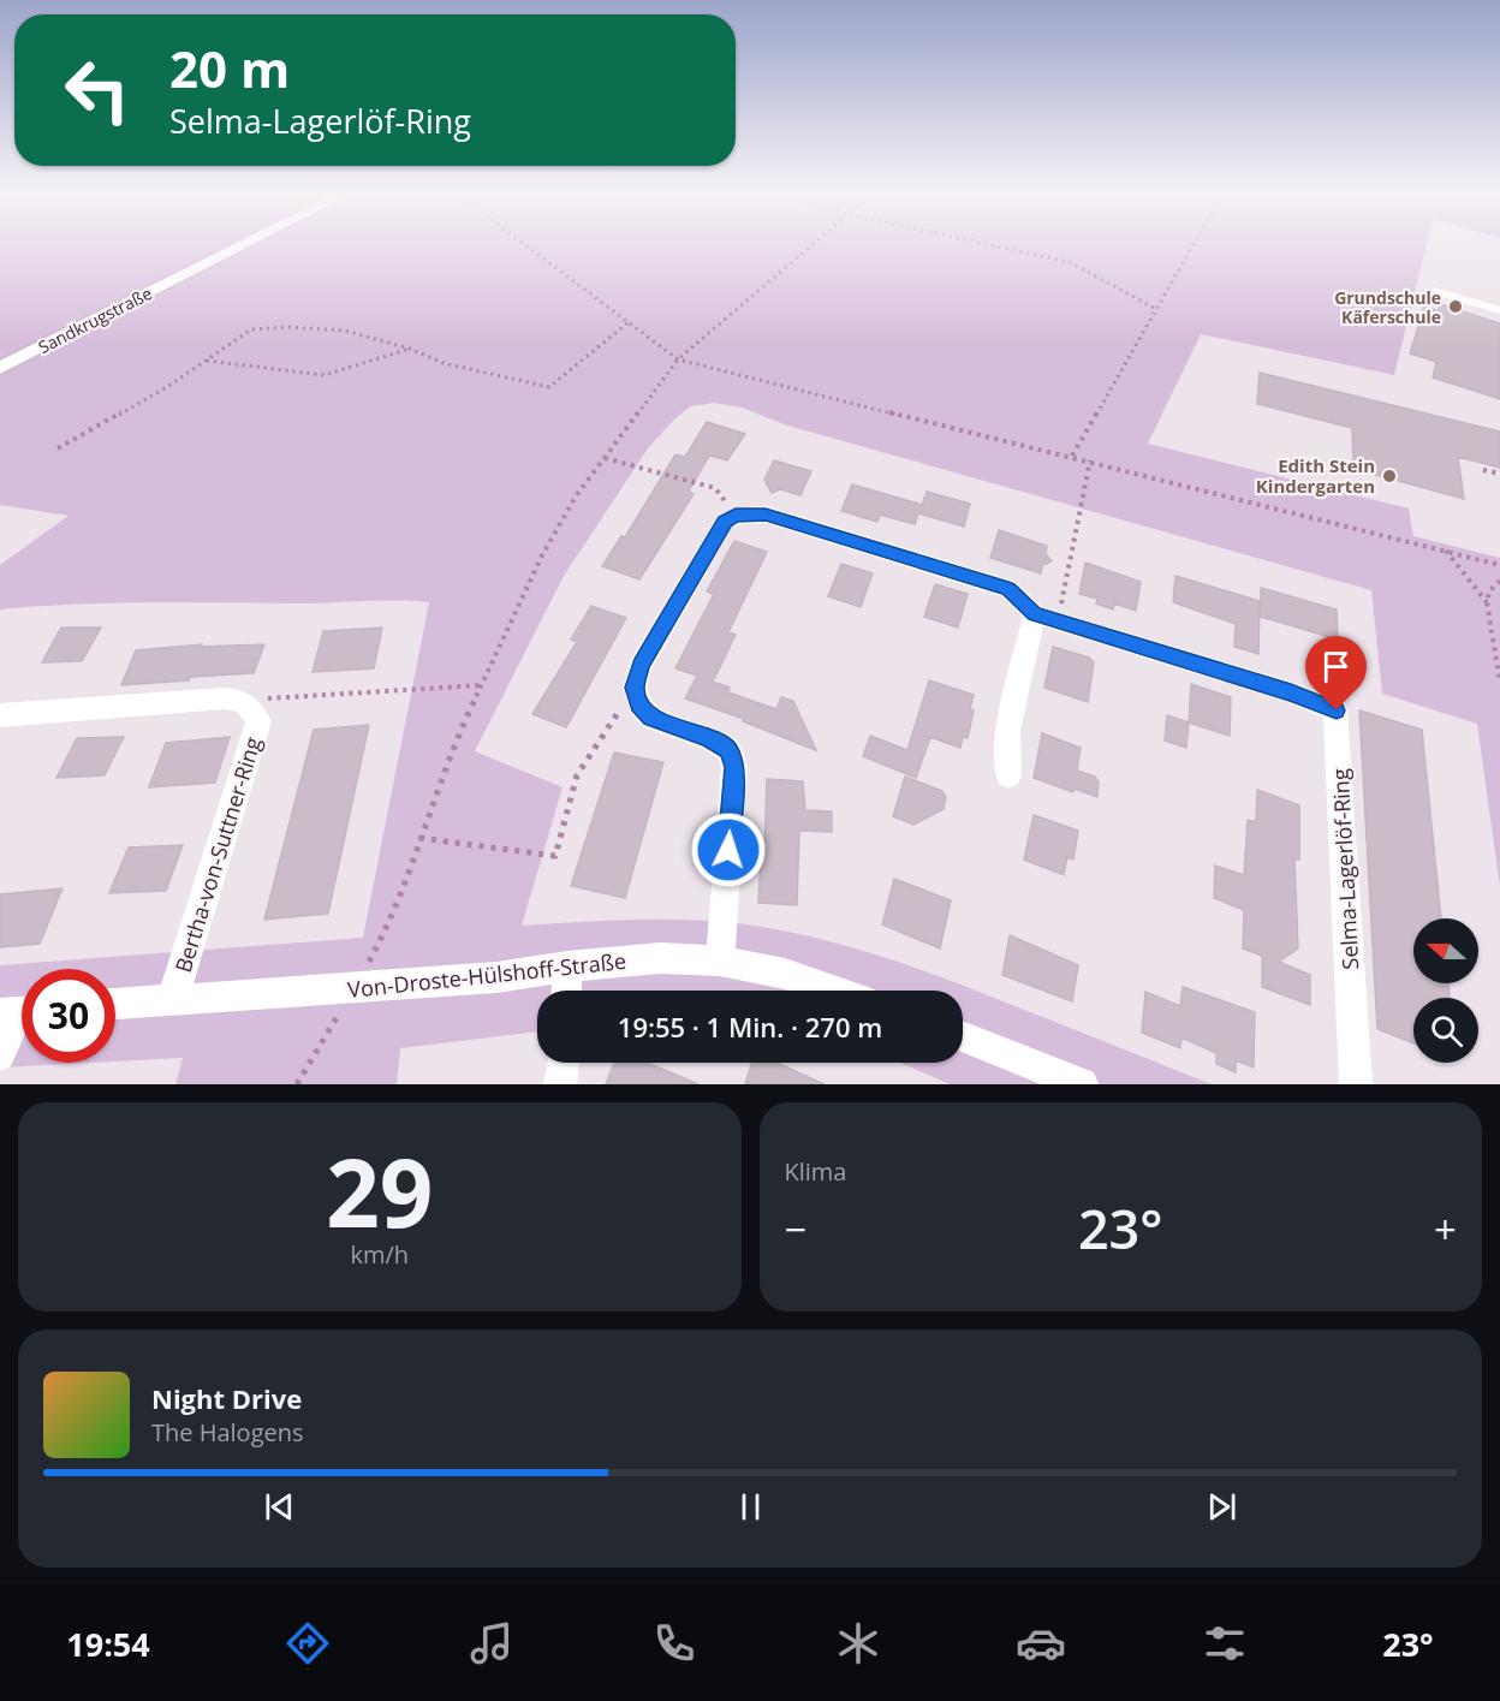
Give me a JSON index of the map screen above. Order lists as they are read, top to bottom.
{
  "streets": {
    "street": [
      "Sandkrugstraße",
      "Bertha-von-Suttner-Ring",
      "Selma-Lagerlöf-Ring",
      "Von-Droste-Hülshoff-Straße"
    ]
  },
  "crossings": [
    ["Bertha-von-Suttner-Ring", "Von-Droste-Hülshoff-Straße"]
  ],
  "places": ["Grundschule Käferschule", "Edith Stein Kindergarten"],
  "north": "left",
  "page": {
    "turn": ["20 m", "Selma-Lagerlöf-Ring"],
    "limit": "30",
    "trip": "19:55 · 1 Min. · 270 m",
    "tile": [
      ["29", "km/h"],
      "Klima"
    ],
    "heat": ["−", "23°", "+"],
    "song": ["Night Drive", "The Halogens"],
    "tabs": ["19:54", "23°"]
  }
}
